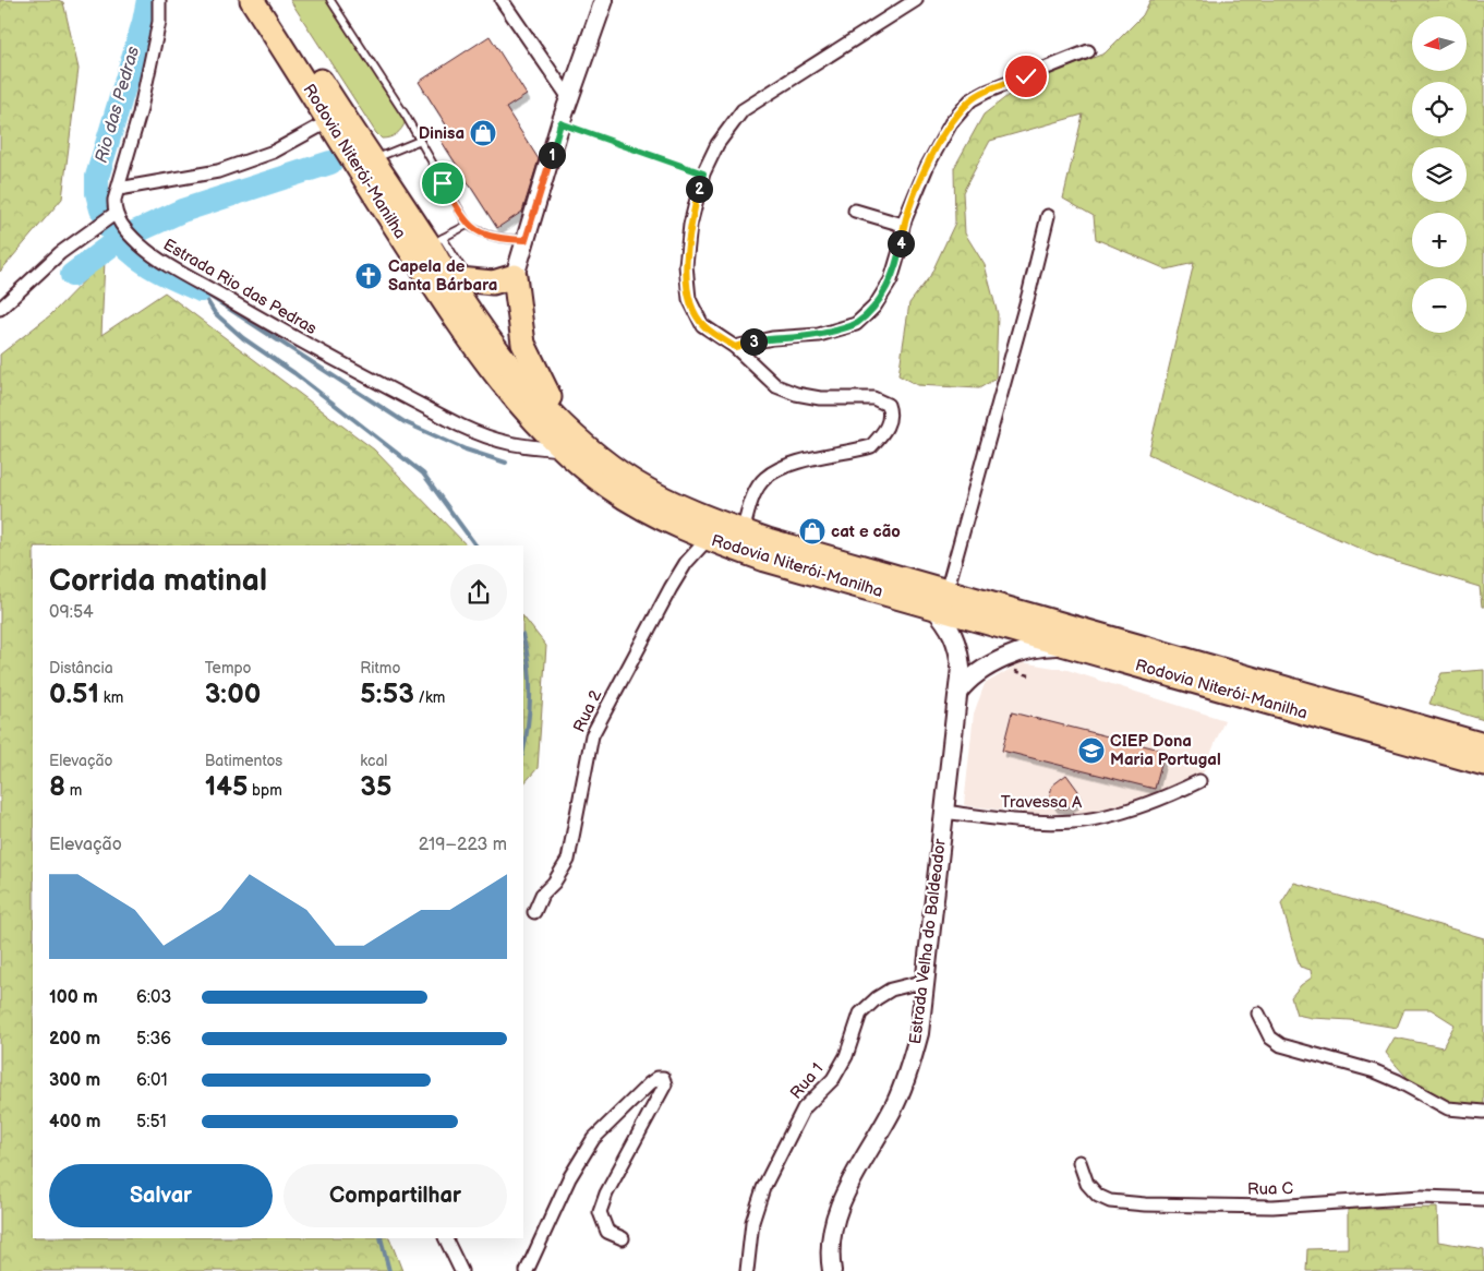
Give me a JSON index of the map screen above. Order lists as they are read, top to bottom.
{
  "streets": {
    "highway": ["Rodovia Niterói-Manilha"],
    "main road": ["Estrada Velha do Baldeador"],
    "street": [
      "Estrada Rio das Pedras",
      "Rua 2",
      "Travessa A",
      "Rua 1",
      "Rua C"
    ]
  },
  "crossings": [
    ["Rodovia Niterói-Manilha", "Estrada Rio das Pedras"],
    ["Rodovia Niterói-Manilha", "Rua 2"],
    ["Rodovia Niterói-Manilha", "Estrada Velha do Baldeador"],
    ["Travessa A", "Estrada Velha do Baldeador"],
    ["Estrada Velha do Baldeador", "Rua 1"]
  ],
  "water": ["Rio das Pedras"],
  "places": {
    "shop": ["Dinisa", "cat e cão"],
    "church": ["Capela de Santa Bárbara"],
    "school or university": ["CIEP Dona Maria Portugal"]
  },
  "north": "left",
  "page": {
    "map_buttons": ["+", "−"],
    "pins": [
      "1",
      "2",
      "4",
      "3"
    ],
    "heading": ["Corrida matinal", "09:54"],
    "stats": [
      ["Distância", "0.51 km"],
      ["Tempo", "3:00"],
      ["Ritmo", "5:53 /km"],
      ["Elevação", "8 m"],
      ["Batimentos", "145 bpm"],
      ["kcal", "35"]
    ],
    "chart": ["Elevação", "219–223 m"],
    "list": [
      {
        "name": "100 m",
        "note": "6:03"
      },
      {
        "name": "200 m",
        "note": "5:36"
      },
      {
        "name": "300 m",
        "note": "6:01"
      },
      {
        "name": "400 m",
        "note": "5:51"
      }
    ],
    "buttons": ["Salvar", "Compartilhar"]
  }
}
